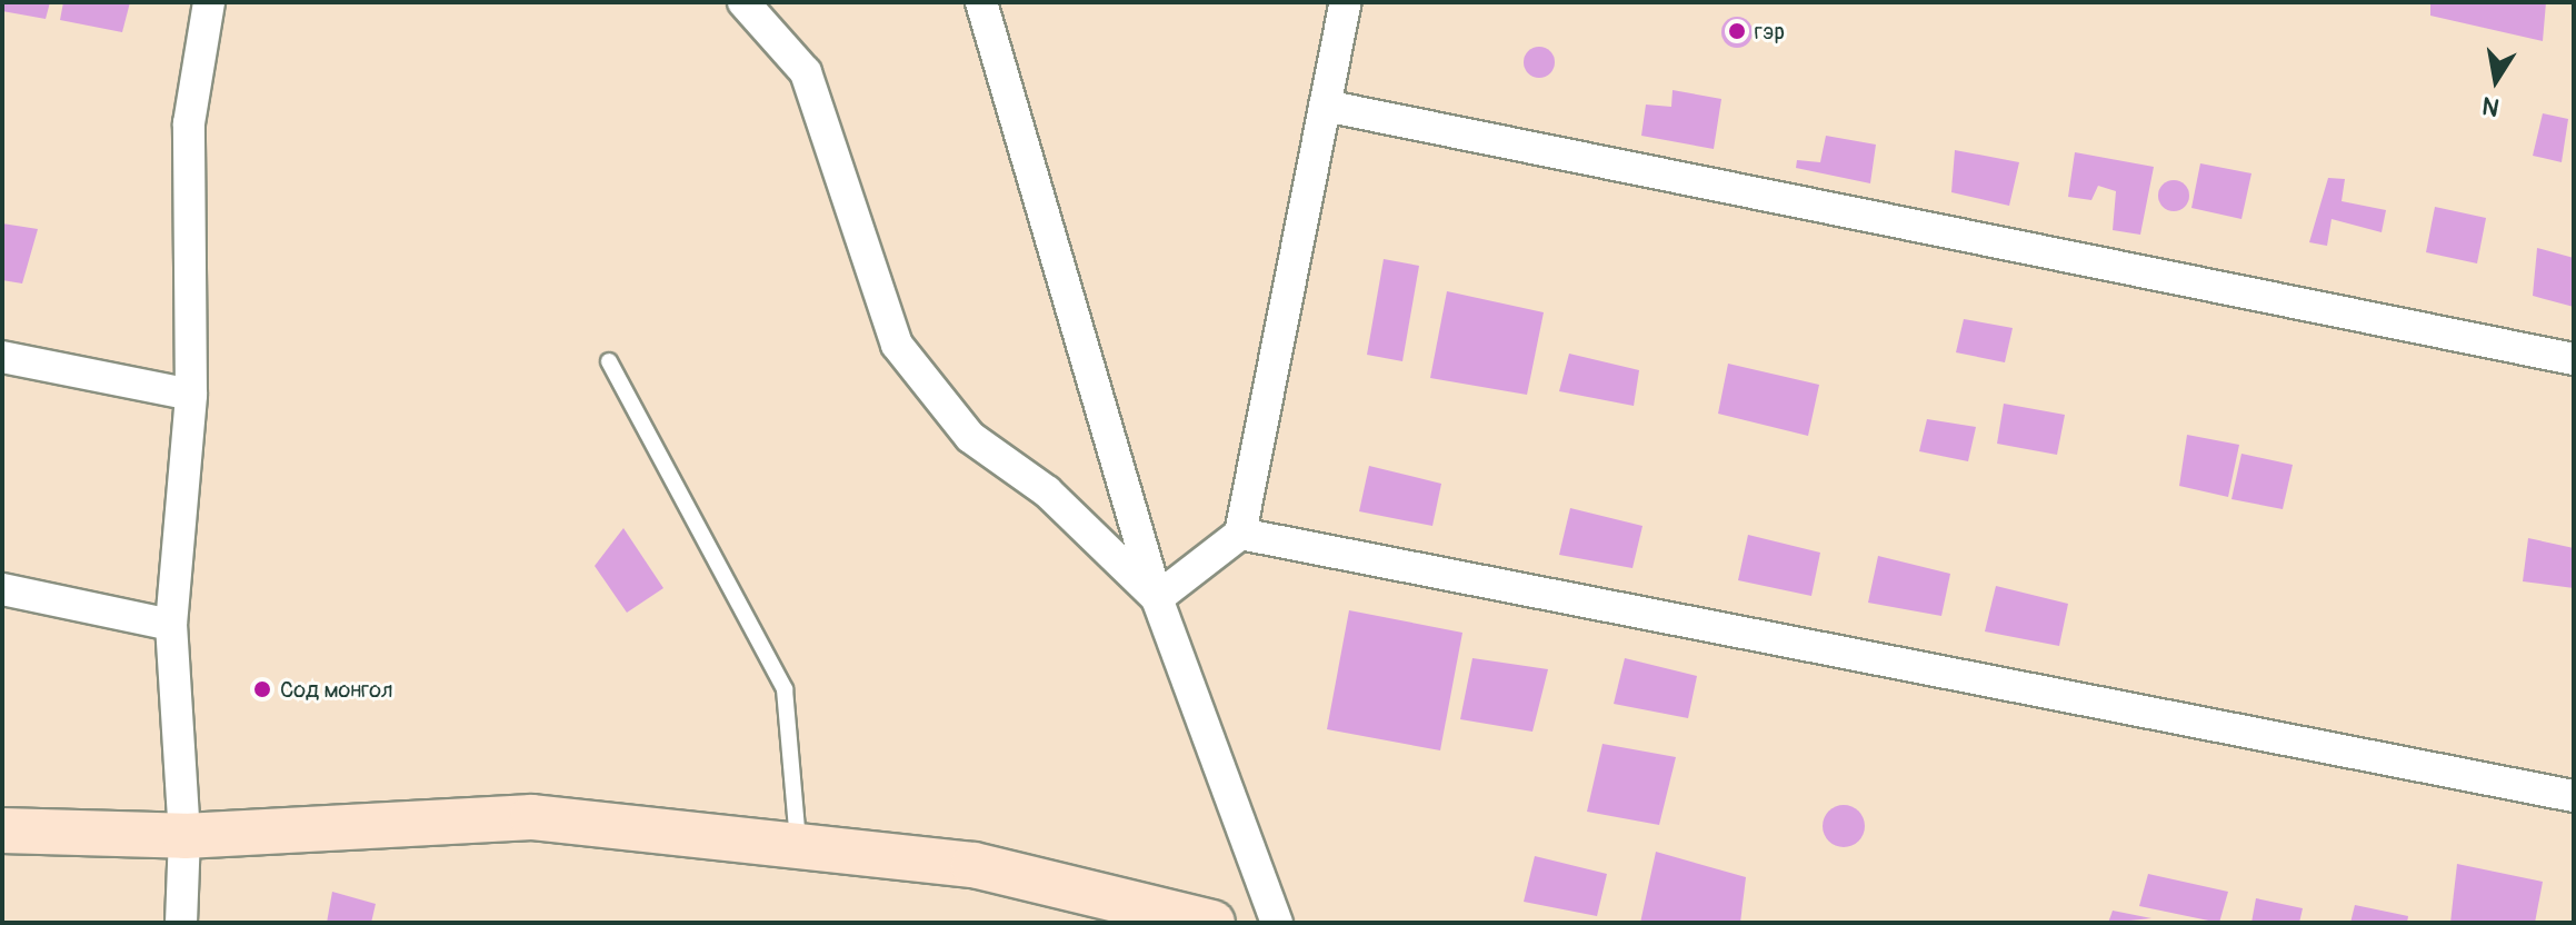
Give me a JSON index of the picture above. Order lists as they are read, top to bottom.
{
  "places": ["гэр", "Сод монгол"],
  "north": "bottom"
}
